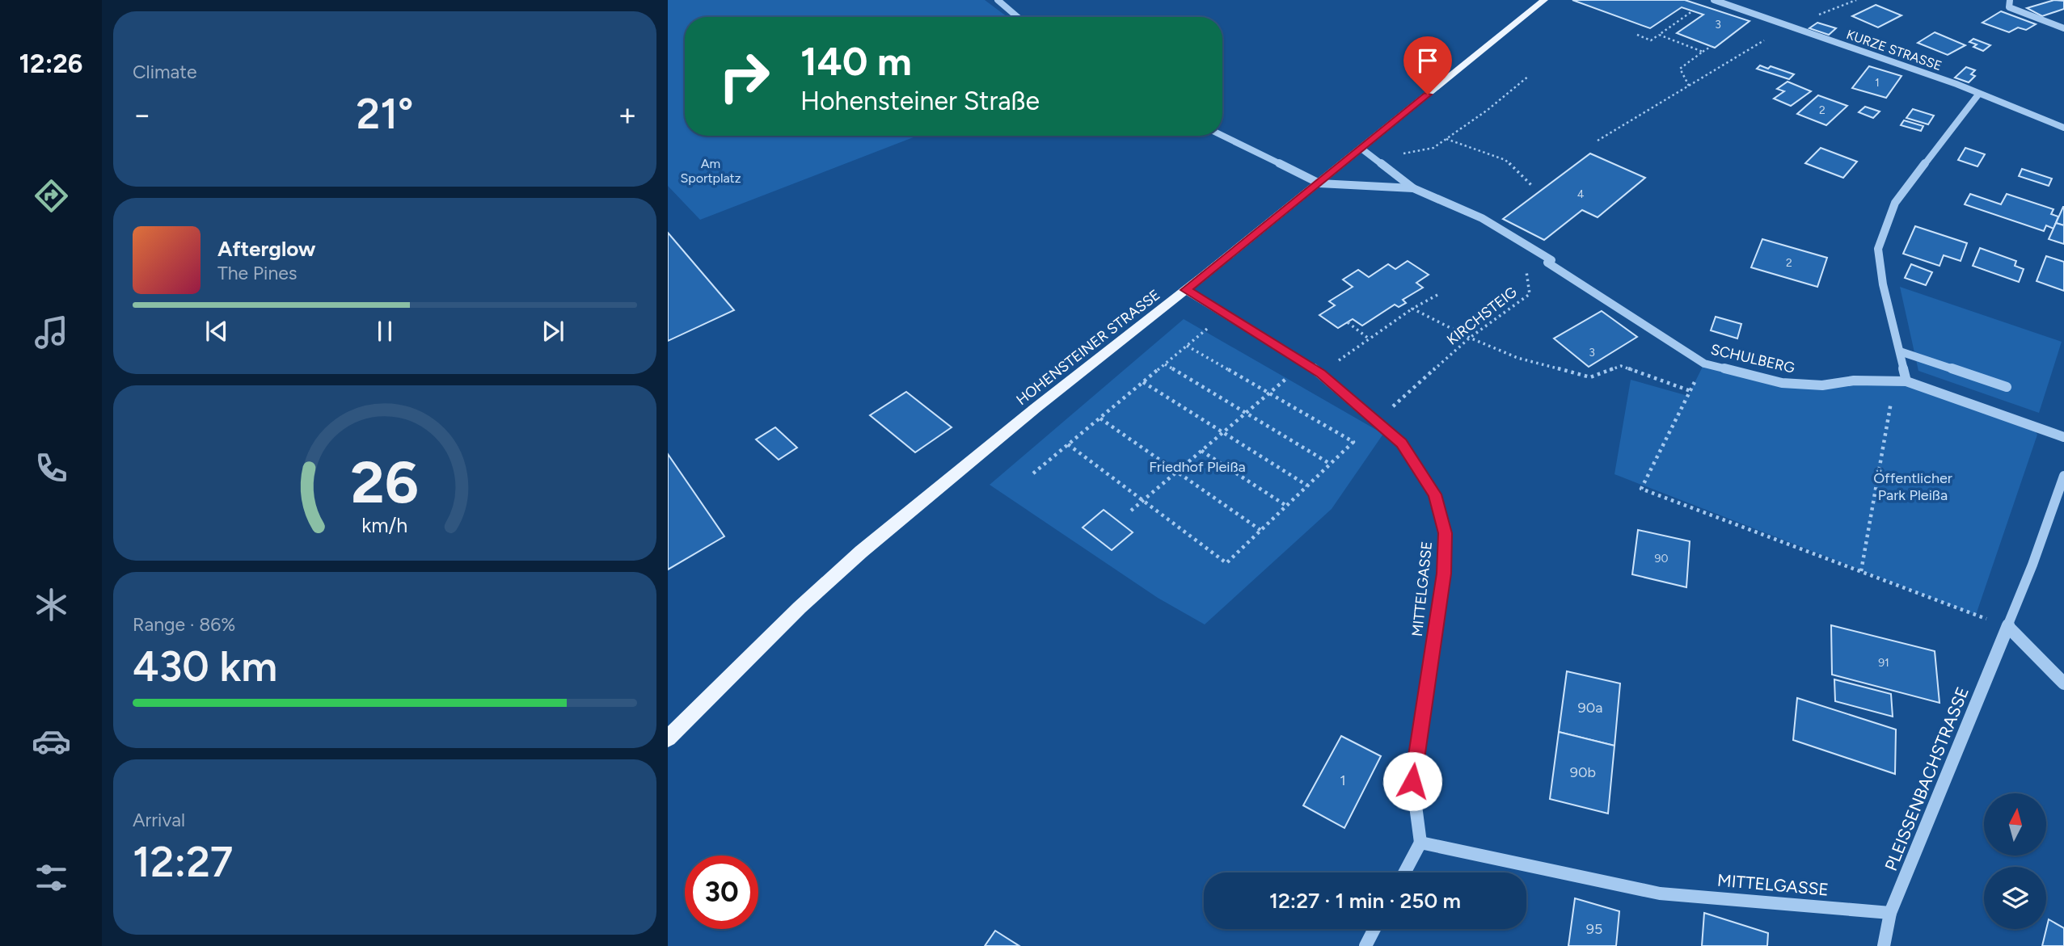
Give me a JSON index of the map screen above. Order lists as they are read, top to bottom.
{
  "streets": {
    "main road": ["HOHENSTEINER STRASSE"],
    "street": [
      "KURZE STRASSE",
      "SCHULBERG",
      "MITTELGASSE",
      "PLEISSENBACHSTRASSE"
    ],
    "path": ["KIRCHSTEIG"]
  },
  "crossings": [
    ["KIRCHSTEIG", "MITTELGASSE"],
    ["HOHENSTEINER STRASSE", "SCHULBERG"],
    ["HOHENSTEINER STRASSE", "MITTELGASSE"],
    ["MITTELGASSE", "PLEISSENBACHSTRASSE"]
  ],
  "parks": ["Am Sportplatz", "Friedhof Pleißa", "Öffentlicher Park Pleißa"],
  "house_numbers": [
    "3",
    "1",
    "2",
    "4",
    "2",
    "3",
    "90",
    "91",
    "90a",
    "90b",
    "1",
    "95"
  ],
  "north": "top",
  "page": {
    "tabs": "12:26",
    "tile": [
      "Climate",
      ["Range · 86%", "430 km"],
      ["Arrival", "12:27"]
    ],
    "turn": ["140 m", "Hohensteiner Straße"],
    "heat": ["−", "21°", "+"],
    "song": ["Afterglow", "The Pines"],
    "limit": "30",
    "trip": "12:27 · 1 min · 250 m",
    "gauge": ["26", "km/h"]
  }
}
